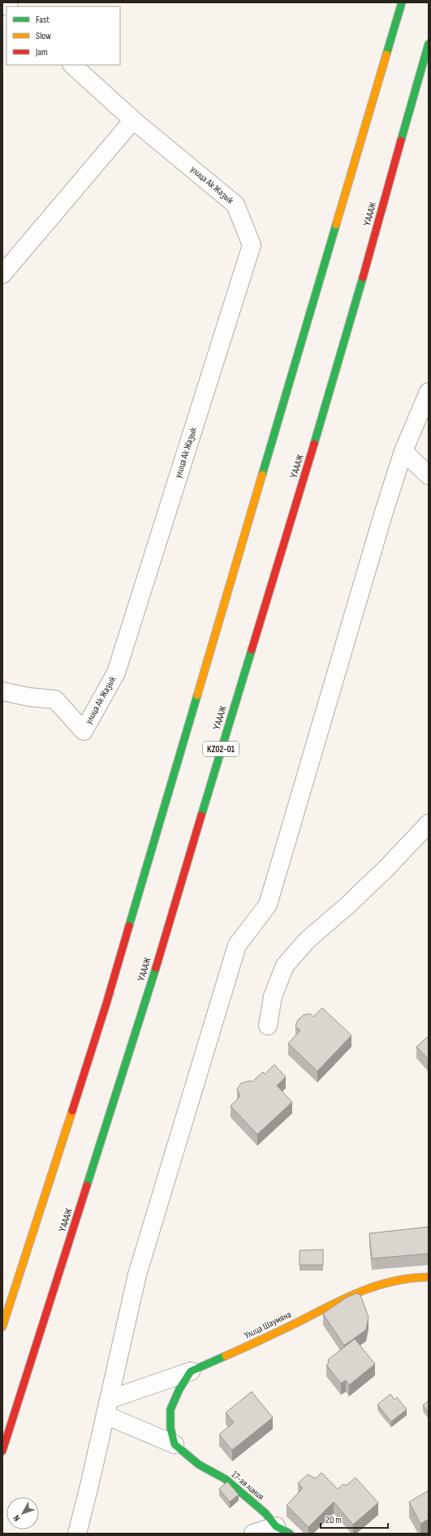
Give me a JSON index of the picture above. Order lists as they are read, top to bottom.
{
  "streets": {
    "main road": [
      "ҮАААЖ",
      "KZ02-01",
      "Улица Шаумяна",
      "17-ая линия"
    ],
    "street": ["улица Ак Жазык"]
  },
  "legend": ["Fast", "Slow", "Jam"],
  "scale_bar": "20 m",
  "north": "bottom left"
}
